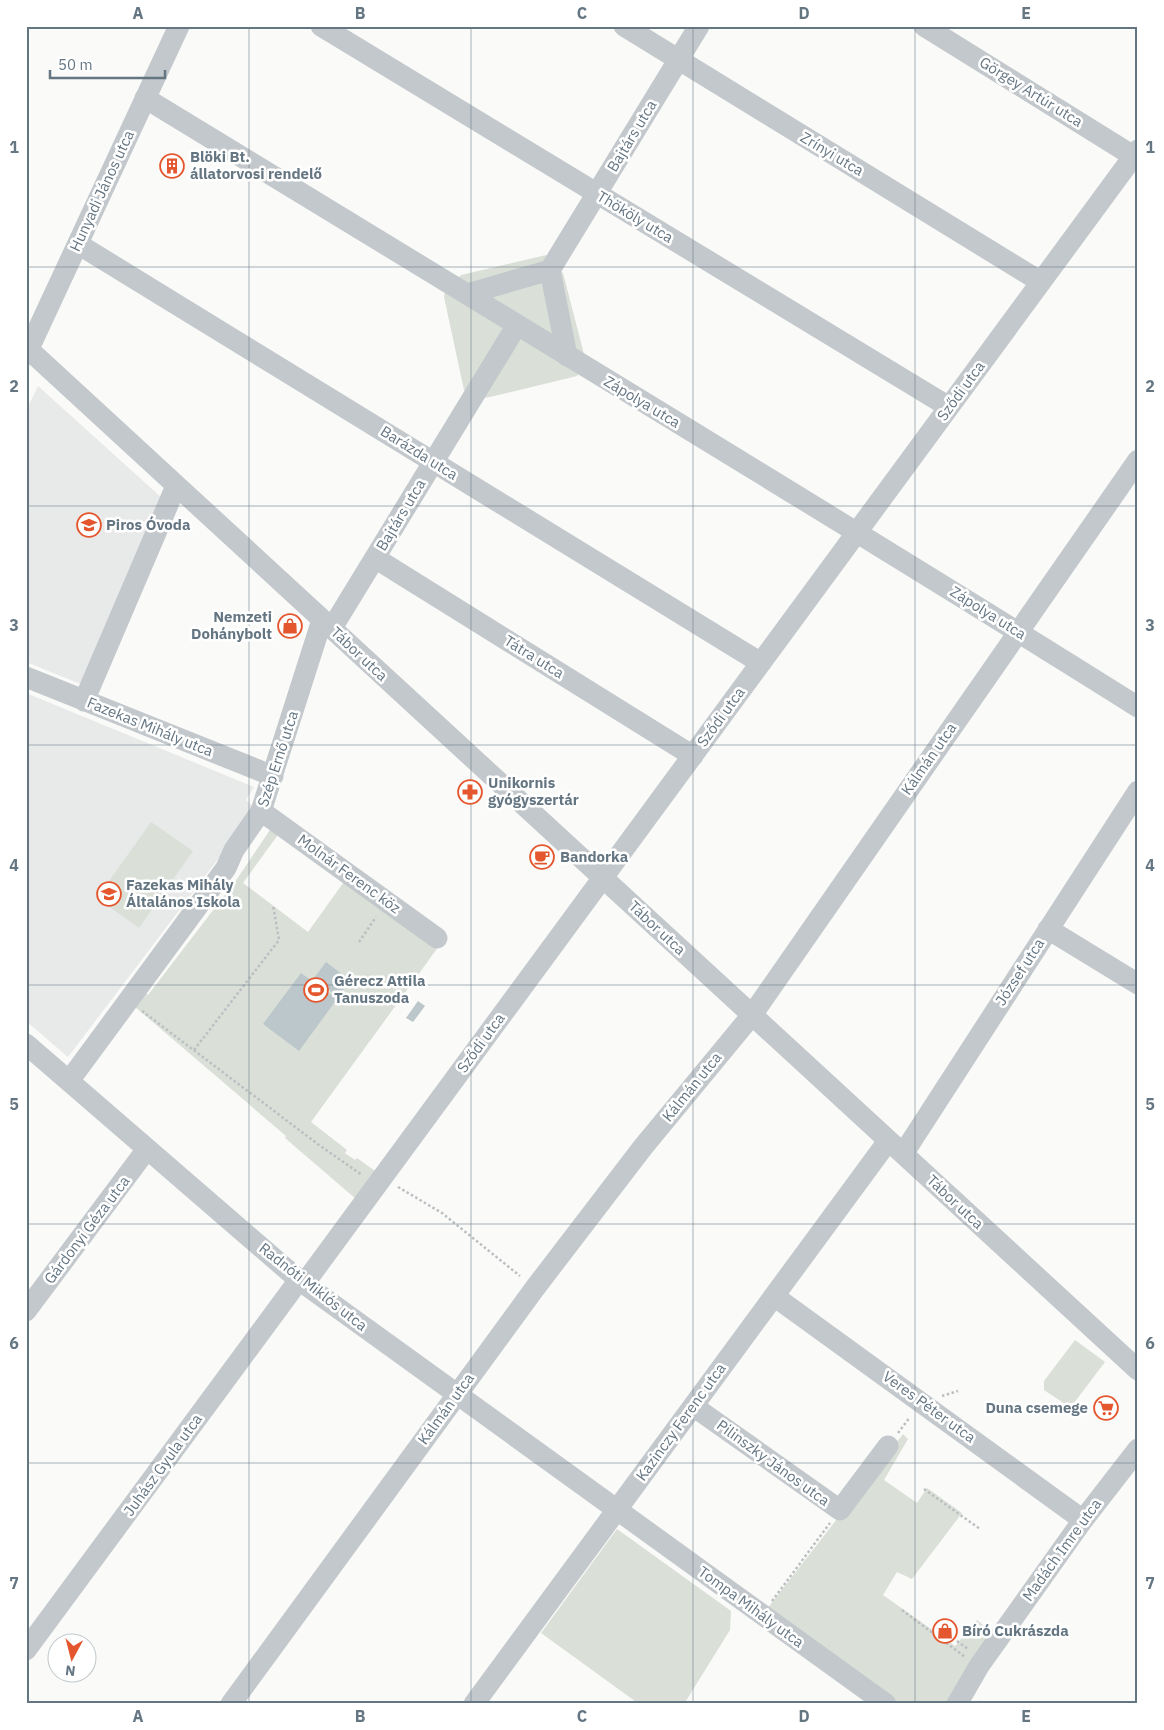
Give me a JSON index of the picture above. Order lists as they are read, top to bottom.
{
  "streets": {
    "street": [
      "Görgey Artúr utca",
      "Bajtárs utca",
      "Zrínyi utca",
      "Hunyadi János utca",
      "Thököly utca",
      "Sződi utca",
      "Zápolya utca",
      "Barázda utca",
      "Tábor utca",
      "Tátra utca",
      "Fazekas Mihály utca",
      "Szép Ernő utca",
      "Kálmán utca",
      "Molnár Ferenc köz",
      "József utca",
      "Gárdonyi Géza utca",
      "Radnóti Miklós utca",
      "Veres Péter utca",
      "Kazinczy Ferenc utca",
      "Pilinszky János utca",
      "Juhász Gyula utca",
      "Madách Imre utca",
      "Tompa Mihály utca"
    ]
  },
  "crossings": [
    ["Görgey Artúr utca", "Sződi utca"],
    ["Bajtárs utca", "Zrínyi utca"],
    ["Bajtárs utca", "Thököly utca"],
    ["Bajtárs utca", "Zápolya utca"],
    ["Bajtárs utca", "Barázda utca"],
    ["Bajtárs utca", "Tábor utca"],
    ["Bajtárs utca", "Tátra utca"],
    ["Bajtárs utca", "Szép Ernő utca"],
    ["Zrínyi utca", "Sződi utca"],
    ["Hunyadi János utca", "Zápolya utca"],
    ["Hunyadi János utca", "Barázda utca"],
    ["Hunyadi János utca", "Tábor utca"],
    ["Thököly utca", "Sződi utca"],
    ["Sződi utca", "Zápolya utca"],
    ["Sződi utca", "Barázda utca"],
    ["Sződi utca", "Tábor utca"],
    ["Sződi utca", "Tátra utca"],
    ["Sződi utca", "Radnóti Miklós utca"],
    ["Sződi utca", "Juhász Gyula utca"],
    ["Zápolya utca", "Kálmán utca"],
    ["Tábor utca", "Szép Ernő utca"],
    ["Tábor utca", "Kálmán utca"],
    ["Tábor utca", "József utca"],
    ["Tábor utca", "Kazinczy Ferenc utca"],
    ["Fazekas Mihály utca", "Szép Ernő utca"],
    ["Szép Ernő utca", "Molnár Ferenc köz"],
    ["Szép Ernő utca", "Radnóti Miklós utca"],
    ["Kálmán utca", "Radnóti Miklós utca"],
    ["József utca", "Kazinczy Ferenc utca"],
    ["Gárdonyi Géza utca", "Radnóti Miklós utca"],
    ["Radnóti Miklós utca", "Kazinczy Ferenc utca"],
    ["Radnóti Miklós utca", "Juhász Gyula utca"],
    ["Radnóti Miklós utca", "Tompa Mihály utca"],
    ["Veres Péter utca", "Kazinczy Ferenc utca"],
    ["Veres Péter utca", "Madách Imre utca"],
    ["Kazinczy Ferenc utca", "Pilinszky János utca"],
    ["Kazinczy Ferenc utca", "Tompa Mihály utca"]
  ],
  "places": {
    "building": ["Blöki Bt. állatorvosi rendelő"],
    "school or university": ["Piros Óvoda", "Fazekas Mihály Általános Iskola"],
    "shop": ["Nemzeti Dohánybolt", "Bíró Cukrászda"],
    "pharmacy": ["Unikornis gyógyszertár"],
    "cafe": ["Bandorka"],
    "sports": ["Gérecz Attila Tanuszoda"],
    "supermarket": ["Duna csemege"]
  },
  "scale_bar": "50 m",
  "north": "bottom",
  "grid": {
    "columns": [
      "A",
      "B",
      "C",
      "D",
      "E"
    ],
    "rows": [
      "1",
      "2",
      "3",
      "4",
      "5",
      "6",
      "7"
    ]
  }
}
